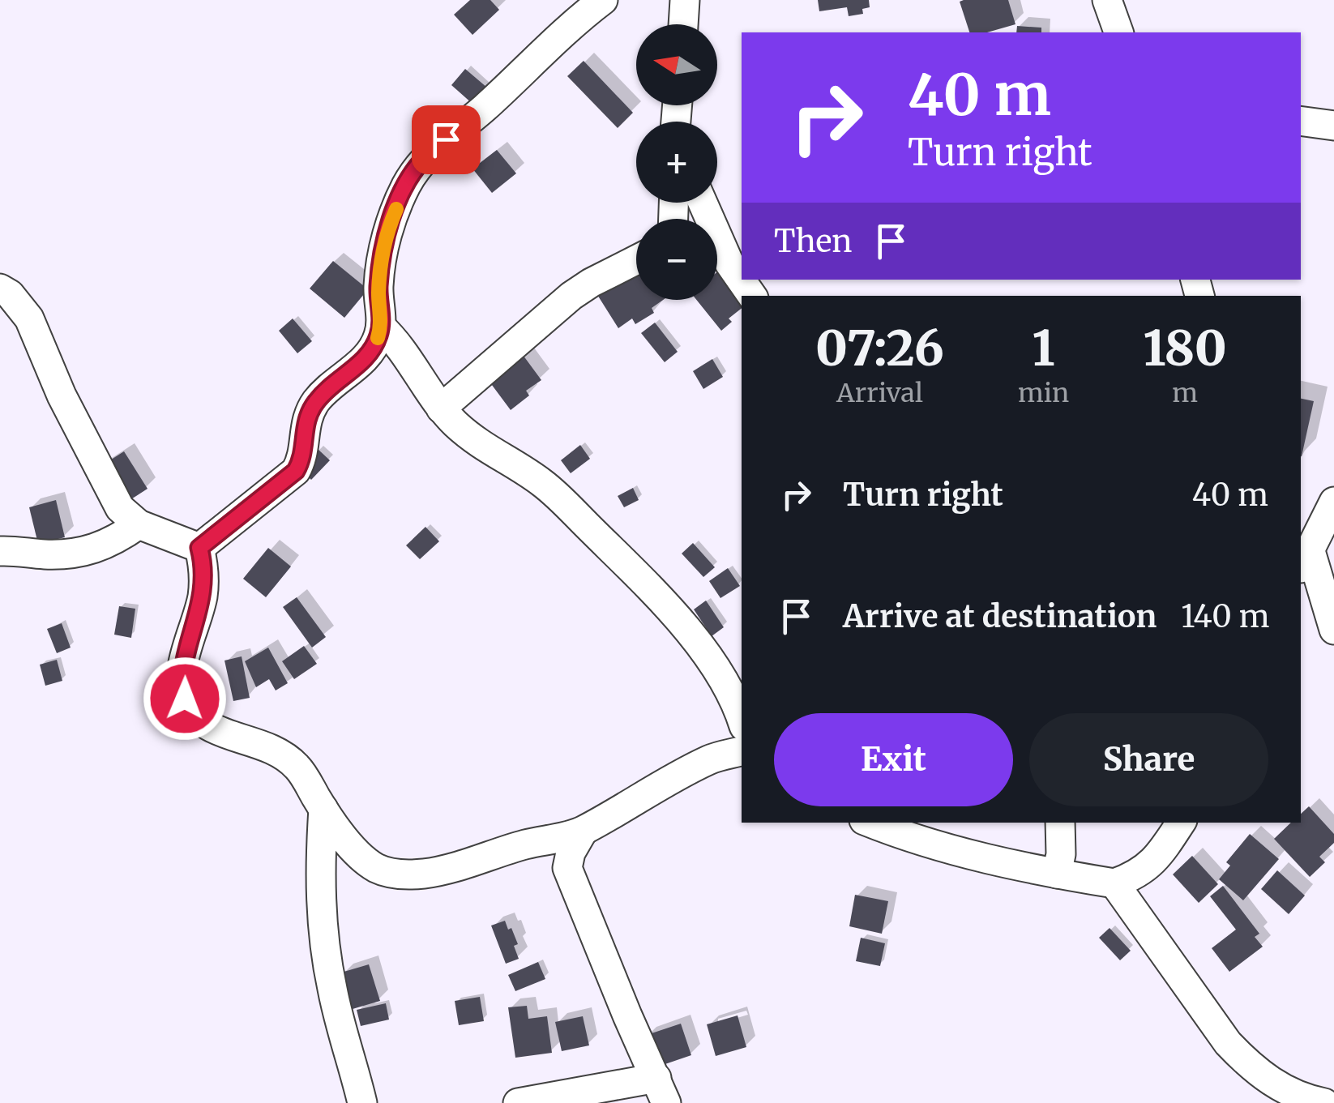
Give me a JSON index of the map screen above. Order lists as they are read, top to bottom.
{
  "north": "left",
  "page": {
    "map_buttons": ["+", "−"],
    "turn": ["40 m", "Turn right"],
    "then": "Then",
    "eta": [
      "07:26",
      "Arrival",
      "1",
      "min",
      "180",
      "m"
    ],
    "list": [
      {
        "name": "Turn right",
        "value": "40 m"
      },
      {
        "name": "Arrive at destination",
        "value": "140 m"
      }
    ],
    "buttons": ["Exit", "Share"]
  }
}
